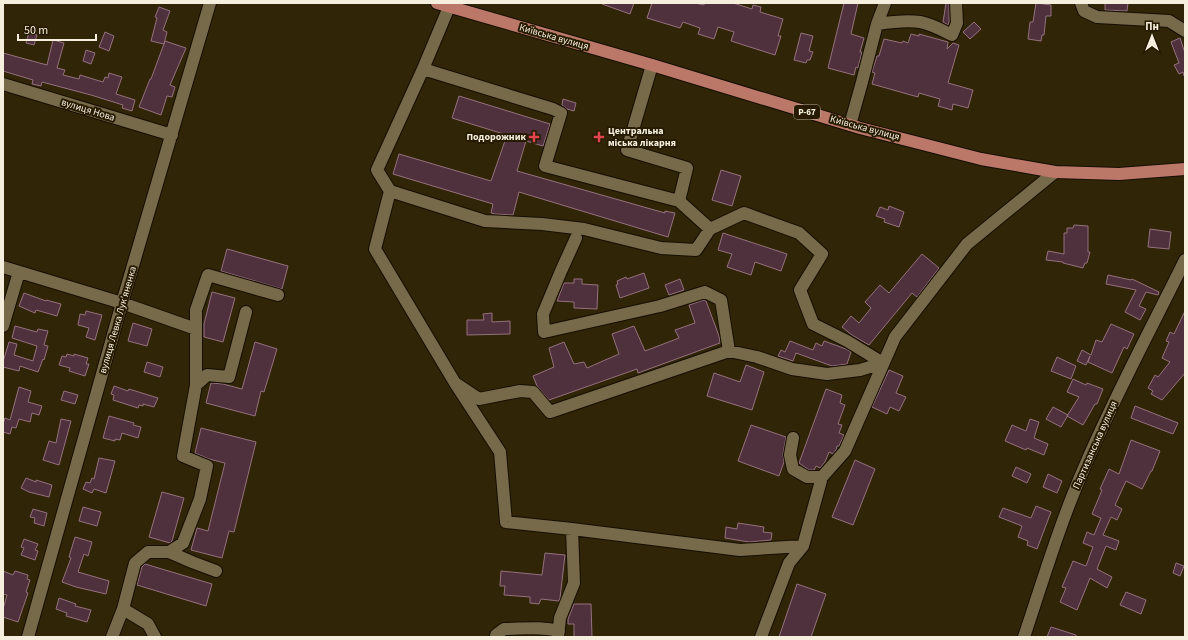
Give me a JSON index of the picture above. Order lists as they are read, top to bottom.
{
  "streets": {
    "main road": ["Київська вулиця", "Р-67"],
    "street": ["вулиця Нова", "вулиця Левка Лук'яненка", "Партизанська вулиця"]
  },
  "crossings": [
    ["вулиця Нова", "вулиця Левка Лук'яненка"]
  ],
  "places": {
    "health": ["Подорожник", "Центральна міська лікарня"]
  },
  "scale_bar": "50 m",
  "north": "top"
}
